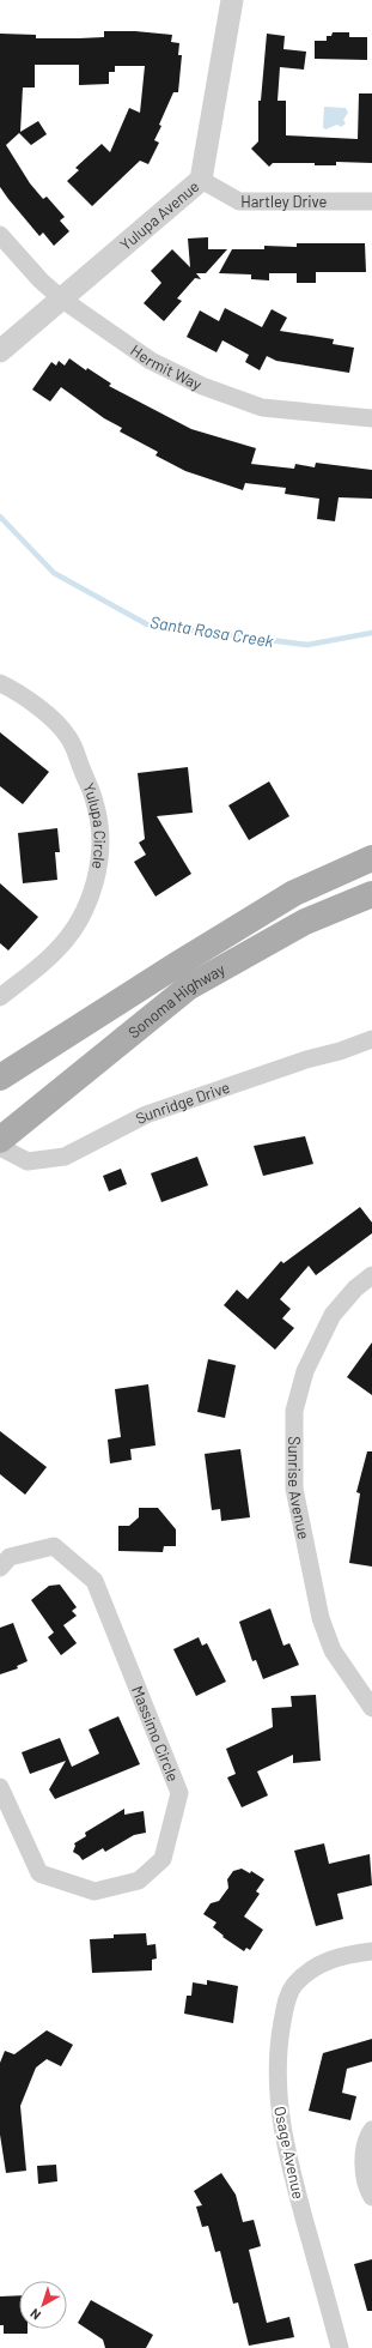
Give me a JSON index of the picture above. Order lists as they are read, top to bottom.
{
  "streets": {
    "main road": ["Sonoma Highway"],
    "street": [
      "Hartley Drive",
      "Yulupa Avenue",
      "Hermit Way",
      "Yulupa Circle",
      "Sunridge Drive",
      "Sunrise Avenue",
      "Massimo Circle",
      "Osage Avenue"
    ]
  },
  "crossings": [
    ["Hartley Drive", "Yulupa Avenue"],
    ["Yulupa Avenue", "Hermit Way"]
  ],
  "water": ["Santa Rosa Creek"],
  "north": "bottom left"
}
